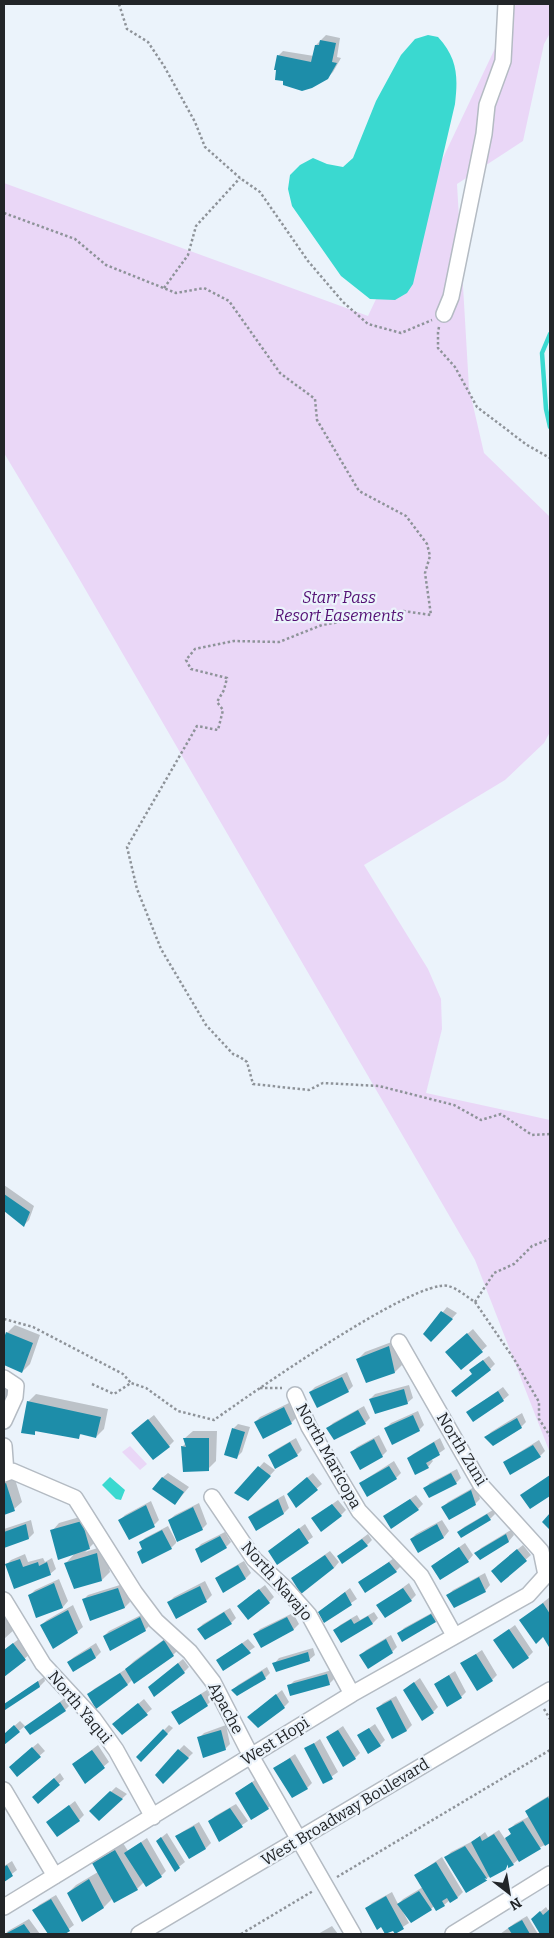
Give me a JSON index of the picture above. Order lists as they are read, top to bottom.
{
  "streets": {
    "street": [
      "North Zuni",
      "North Maricopa",
      "North Navajo",
      "North Yaqui",
      "Apache",
      "West Hopi",
      "West Broadway Boulevard"
    ]
  },
  "crossings": [
    ["North Zuni", "West Hopi"],
    ["North Maricopa", "West Hopi"],
    ["North Navajo", "West Hopi"],
    ["North Yaqui", "West Hopi"],
    ["Apache", "West Hopi"],
    ["Apache", "West Broadway Boulevard"]
  ],
  "parks": ["Starr Pass Resort Easements"],
  "north": "bottom right"
}
